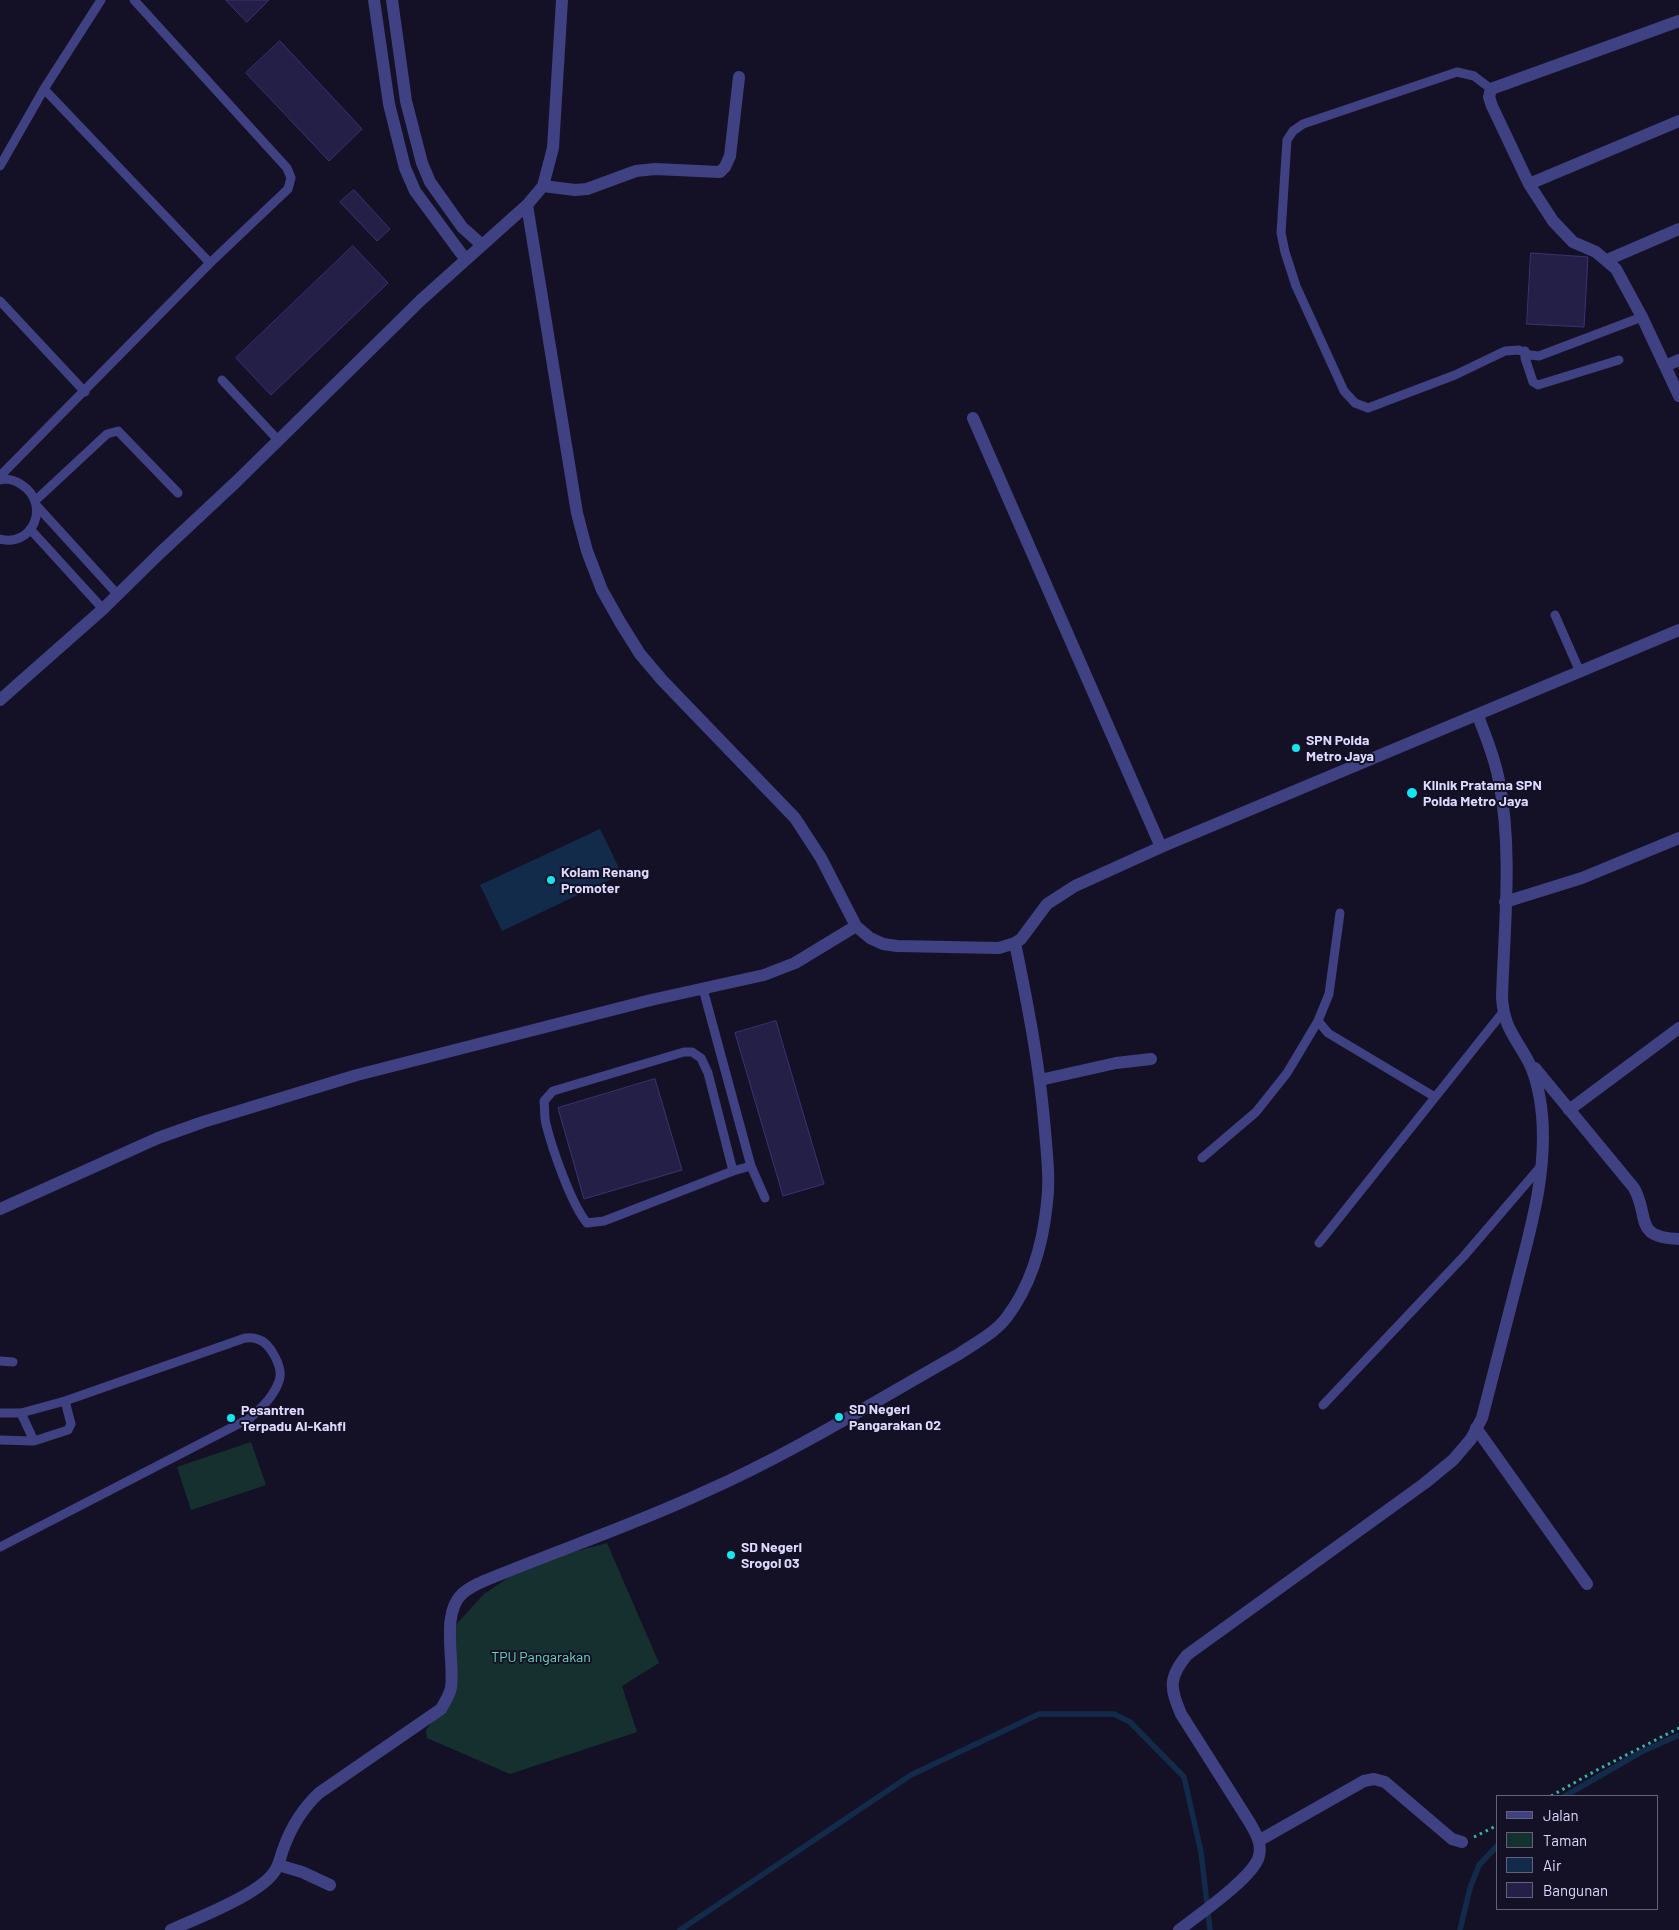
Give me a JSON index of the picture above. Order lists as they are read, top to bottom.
{
  "parks": ["TPU Pangarakan"],
  "places": [
    "SPN Polda Metro Jaya",
    "Klinik Pratama SPN Polda Metro Jaya",
    "Kolam Renang Promoter",
    "SD Negeri Pangarakan 02",
    "Pesantren Terpadu Al-Kahfi",
    "SD Negeri Srogol 03"
  ],
  "legend": [
    "Jalan",
    "Taman",
    "Air",
    "Bangunan"
  ]
}
